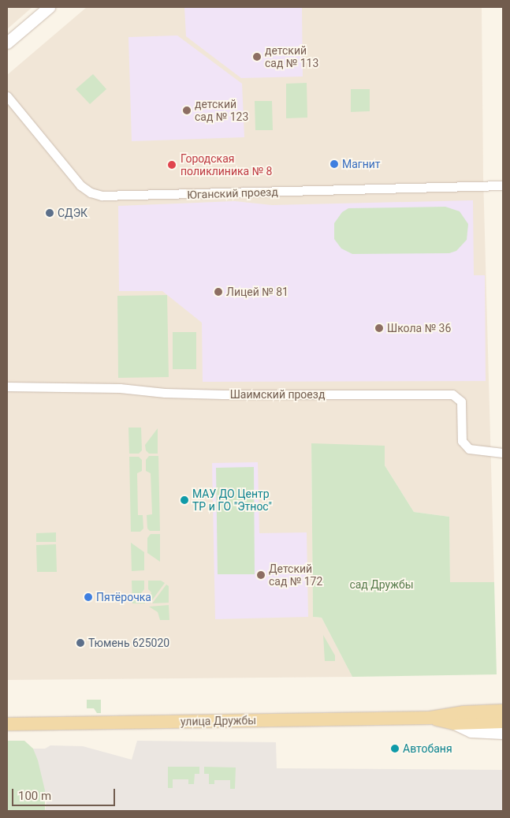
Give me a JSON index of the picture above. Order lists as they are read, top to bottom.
{
  "streets": {
    "main road": ["улица Дружбы"],
    "street": ["Юганский проезд", "Шаимский проезд"]
  },
  "parks": ["сад Дружбы"],
  "places": [
    "детский сад № 113",
    "детский сад № 123",
    "Магнит",
    "Городская поликлиника № 8",
    "СДЭК",
    "Лицей № 81",
    "Школа № 36",
    "МАУ ДО Центр ТР и ГО \"Этнос\"",
    "Детский сад № 172",
    "Пятёрочка",
    "Тюмень 625020",
    "Автобаня"
  ],
  "scale_bar": "100 m"
}
